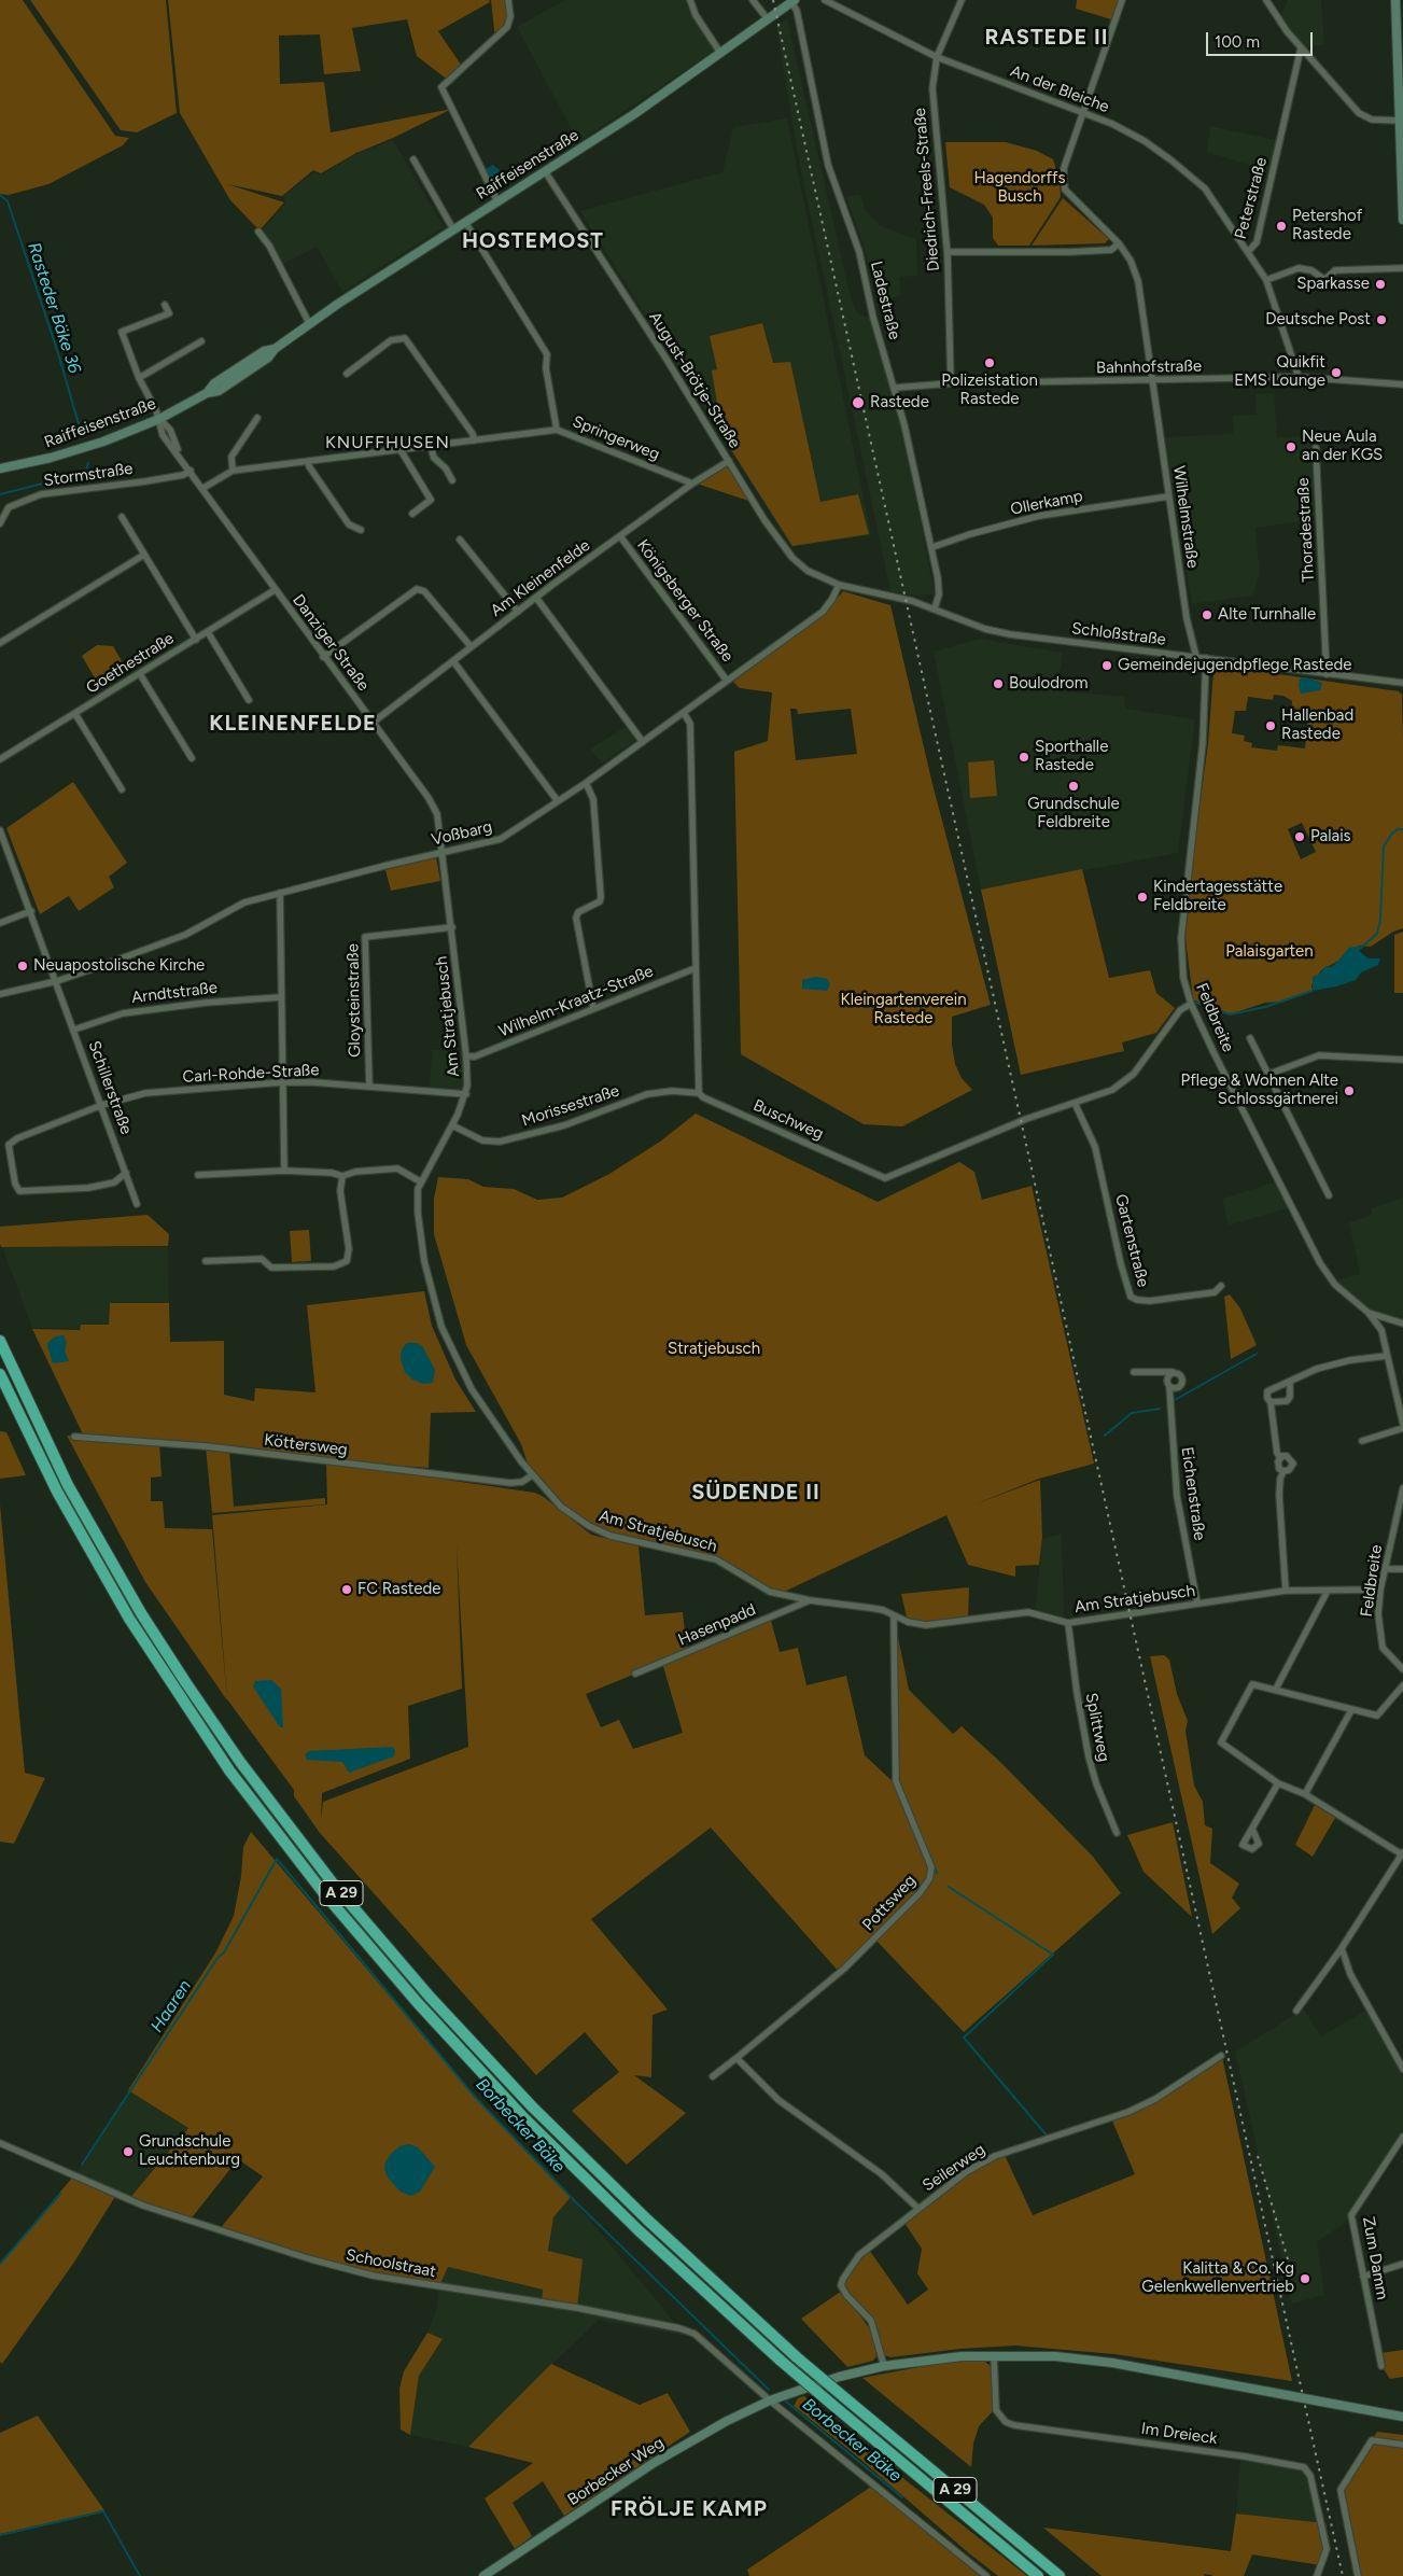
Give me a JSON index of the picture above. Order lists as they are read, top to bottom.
{
  "streets": {
    "highway": ["A 29"],
    "street": [
      "An der Bleiche",
      "Raiffeisenstraße",
      "Diedrich-Freels-Straße",
      "Peterstraße",
      "Ladestraße",
      "Bahnhofstraße",
      "August-Brötje-Straße",
      "Springerweg",
      "Stormstraße",
      "Ollerkamp",
      "Wilhelmstraße",
      "Thoradestraße",
      "Am Kleinenfelde",
      "Königsberger Straße",
      "Schloßstraße",
      "Danziger Straße",
      "Goethestraße",
      "Voßbarg",
      "Arndtstraße",
      "Gloysteinstraße",
      "Wilhelm-Kraatz-Straße",
      "Am Stratjebusch",
      "Feldbreite",
      "Carl-Rohde-Straße",
      "Schillerstraße",
      "Morissestraße",
      "Buschweg",
      "Gartenstraße",
      "Köttersweg",
      "Eichenstraße",
      "Hasenpadd",
      "Splittweg",
      "Pottsweg",
      "Seilerweg",
      "Zum Damm",
      "Schoolstraat",
      "Im Dreieck",
      "Borbecker Weg"
    ]
  },
  "crossings": [
    ["An der Bleiche", "Diedrich-Freels-Straße"],
    ["An der Bleiche", "Peterstraße"],
    ["An der Bleiche", "Wilhelmstraße"],
    ["Raiffeisenstraße", "Ladestraße"],
    ["Raiffeisenstraße", "August-Brötje-Straße"],
    ["Raiffeisenstraße", "Danziger Straße"],
    ["Diedrich-Freels-Straße", "Bahnhofstraße"],
    ["Peterstraße", "Bahnhofstraße"],
    ["Ladestraße", "Bahnhofstraße"],
    ["Ladestraße", "Ollerkamp"],
    ["Ladestraße", "Schloßstraße"],
    ["Bahnhofstraße", "Wilhelmstraße"],
    ["August-Brötje-Straße", "Am Kleinenfelde"],
    ["August-Brötje-Straße", "Schloßstraße"],
    ["August-Brötje-Straße", "Voßbarg"],
    ["Springerweg", "Am Kleinenfelde"],
    ["Springerweg", "Danziger Straße"],
    ["Stormstraße", "Danziger Straße"],
    ["Ollerkamp", "Wilhelmstraße"],
    ["Wilhelmstraße", "Schloßstraße"],
    ["Thoradestraße", "Schloßstraße"],
    ["Am Kleinenfelde", "Königsberger Straße"],
    ["Am Kleinenfelde", "Danziger Straße"],
    ["Königsberger Straße", "Voßbarg"],
    ["Schloßstraße", "Voßbarg"],
    ["Schloßstraße", "Feldbreite"],
    ["Danziger Straße", "Goethestraße"],
    ["Danziger Straße", "Voßbarg"],
    ["Danziger Straße", "Am Stratjebusch"],
    ["Voßbarg", "Am Stratjebusch"],
    ["Voßbarg", "Schillerstraße"],
    ["Arndtstraße", "Schillerstraße"],
    ["Gloysteinstraße", "Am Stratjebusch"],
    ["Gloysteinstraße", "Carl-Rohde-Straße"],
    ["Wilhelm-Kraatz-Straße", "Am Stratjebusch"],
    ["Am Stratjebusch", "Feldbreite"],
    ["Am Stratjebusch", "Carl-Rohde-Straße"],
    ["Am Stratjebusch", "Morissestraße"],
    ["Am Stratjebusch", "Köttersweg"],
    ["Am Stratjebusch", "Eichenstraße"],
    ["Am Stratjebusch", "Hasenpadd"],
    ["Am Stratjebusch", "Splittweg"],
    ["Am Stratjebusch", "Pottsweg"],
    ["Feldbreite", "Buschweg"],
    ["Carl-Rohde-Straße", "Schillerstraße"],
    ["Morissestraße", "Buschweg"],
    ["Buschweg", "Gartenstraße"],
    ["Seilerweg", "Borbecker Weg"],
    ["Schoolstraat", "Borbecker Weg"],
    ["Im Dreieck", "Borbecker Weg"]
  ],
  "districts": [
    "RASTEDE II",
    "HOSTEMOST",
    "KNUFFHUSEN",
    "KLEINENFELDE",
    "SÜDENDE II",
    "FRÖLJE KAMP"
  ],
  "water": ["Rasteder Bäke 36", "Haaren", "Borbecker Bäke"],
  "parks": [
    "Hagendorffs Busch",
    "Palaisgarten",
    "Kleingartenverein Rastede",
    "Stratjebusch"
  ],
  "places": [
    "Petershof Rastede",
    "Sparkasse",
    "Deutsche Post",
    "Polizeistation Rastede",
    "Quikfit EMS Lounge",
    "Rastede",
    "Neue Aula an der KGS",
    "Alte Turnhalle",
    "Gemeindejugendpflege Rastede",
    "Boulodrom",
    "Hallenbad Rastede",
    "Sporthalle Rastede",
    "Grundschule Feldbreite",
    "Palais",
    "Kindertagesstätte Feldbreite",
    "Neuapostolische Kirche",
    "Pflege & Wohnen Alte Schlossgärtnerei",
    "FC Rastede",
    "Grundschule Leuchtenburg",
    "Kalitta & Co. Kg Gelenkwellenvertrieb"
  ],
  "scale_bar": "100 m"
}
